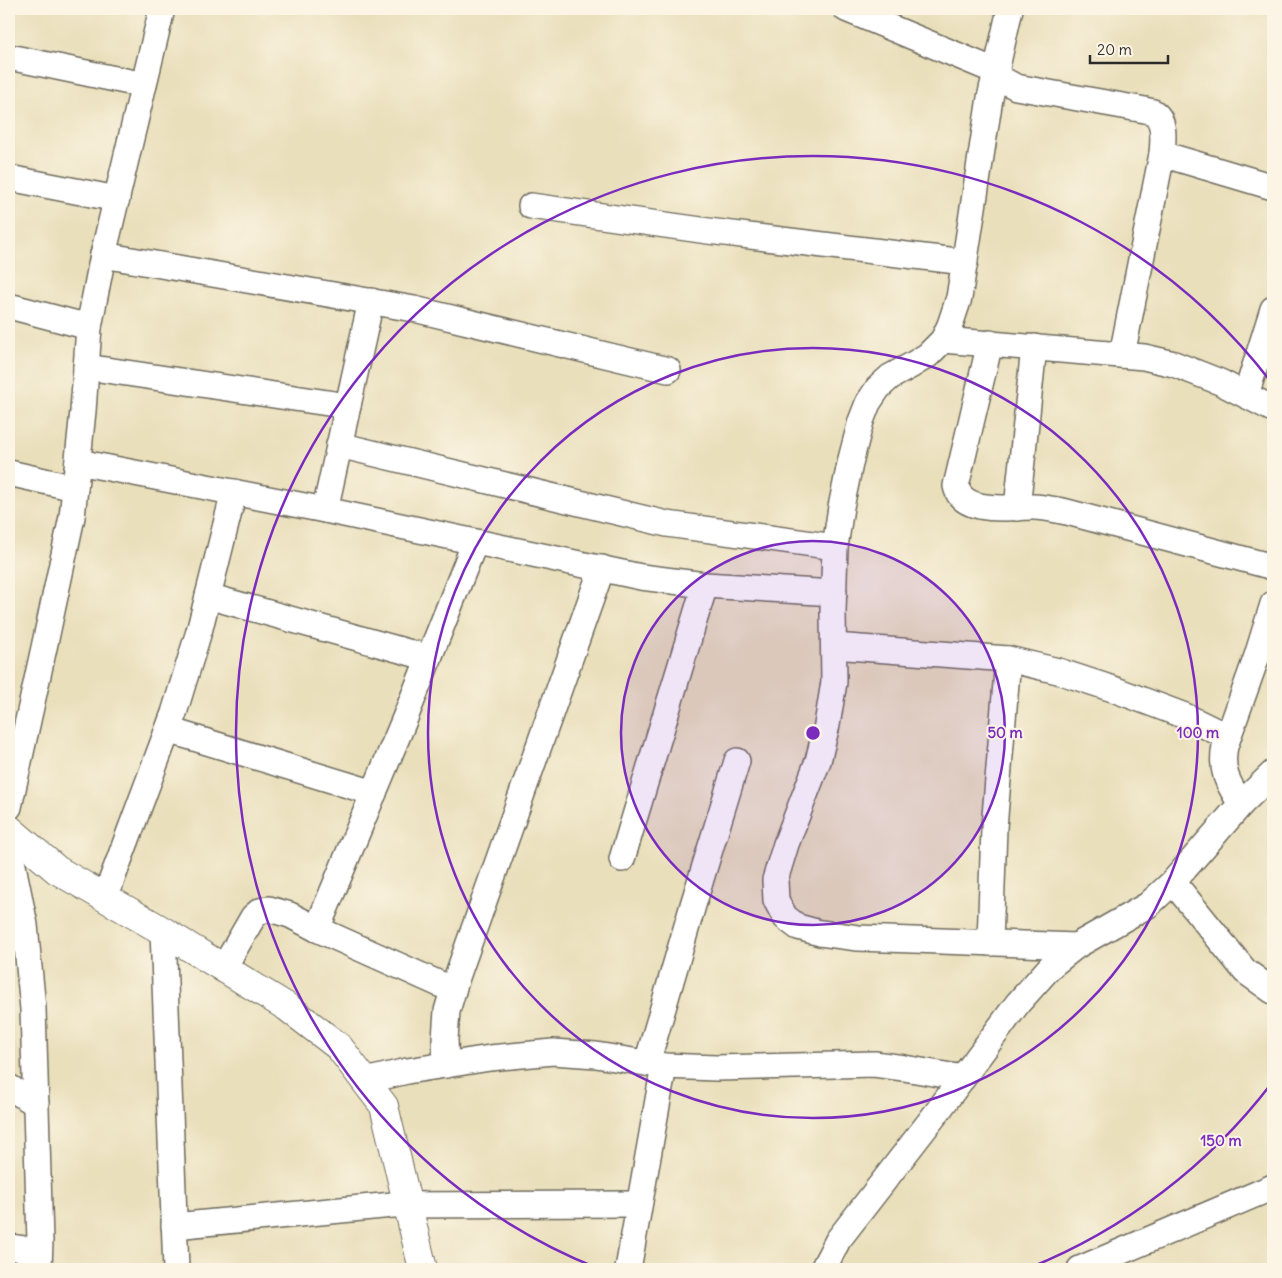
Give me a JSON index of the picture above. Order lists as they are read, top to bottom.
{
  "scale_bar": "20 m",
  "rings": ["50 m", "100 m", "150 m"]
}
